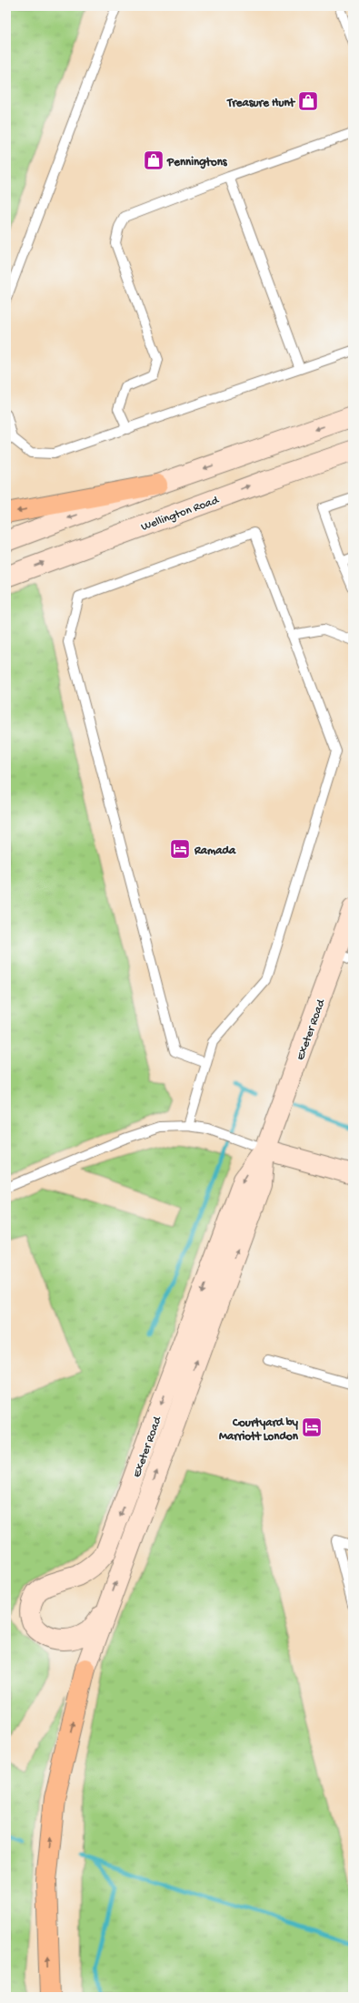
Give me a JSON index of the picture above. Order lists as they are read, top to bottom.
{
  "streets": {
    "street": ["Wellington Road", "Exeter Road"]
  },
  "places": {
    "shop": ["Treasure Hunt", "Penningtons"],
    "hotel": ["Ramada", "Courtyard by Marriott London"]
  }
}
